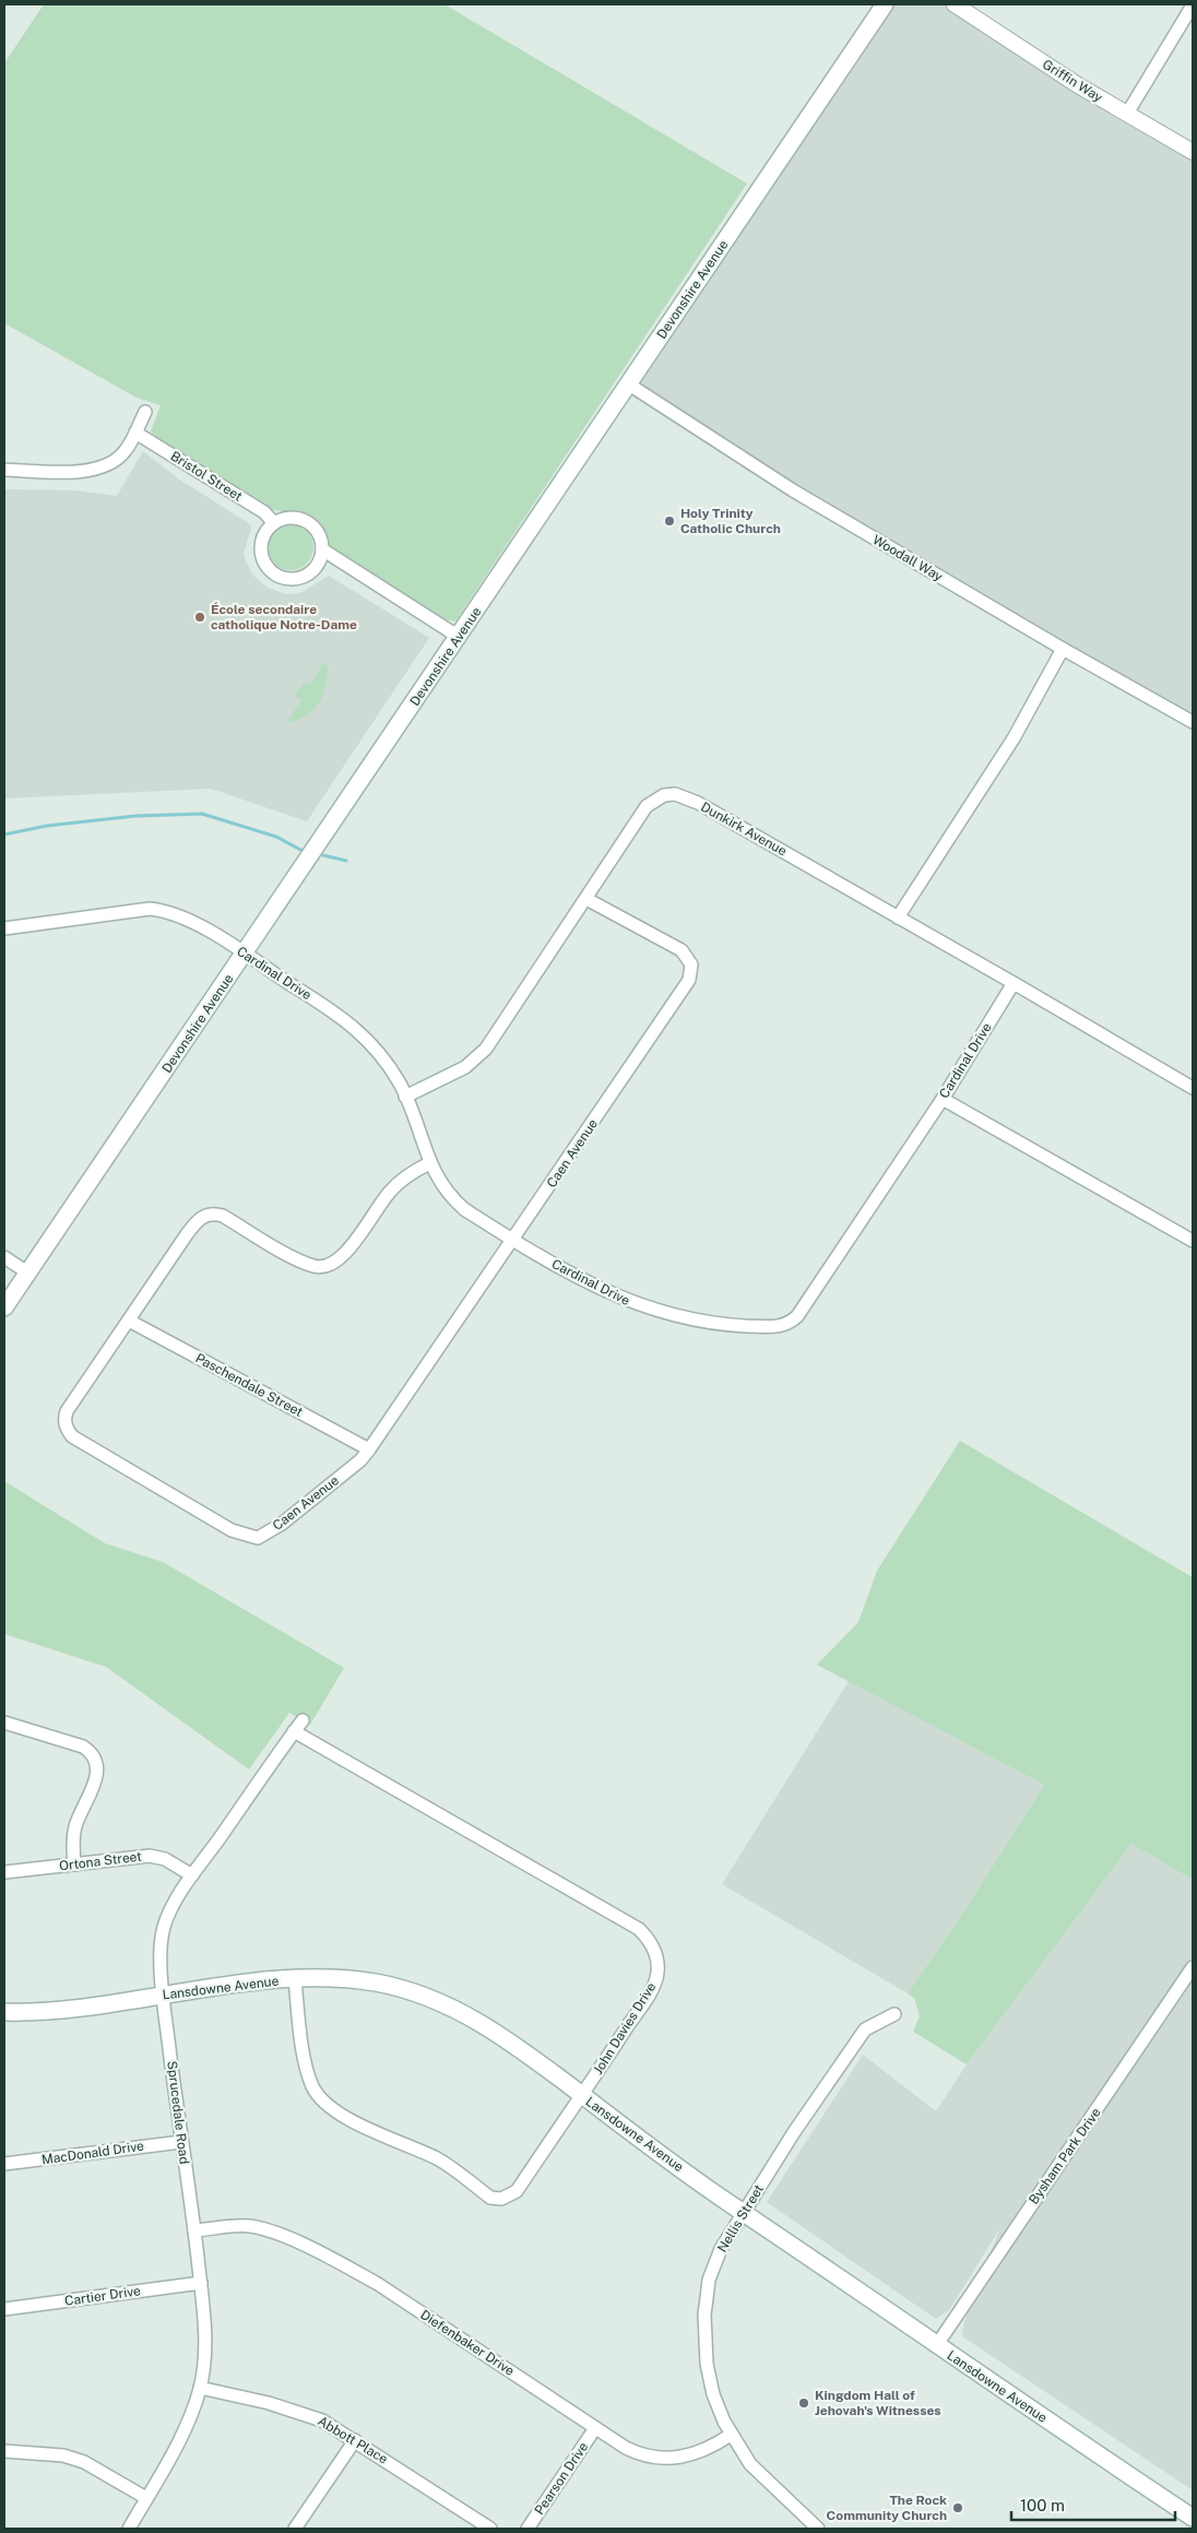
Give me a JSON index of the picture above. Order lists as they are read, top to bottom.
{
  "streets": {
    "main road": ["Devonshire Avenue", "Lansdowne Avenue"],
    "street": [
      "Griffin Way",
      "Bristol Street",
      "Woodall Way",
      "Dunkirk Avenue",
      "Cardinal Drive",
      "Caen Avenue",
      "Paschendale Street",
      "Ortona Street",
      "John Davies Drive",
      "Sprucedale Road",
      "MacDonald Drive",
      "Bysham Park Drive",
      "Nellis Street",
      "Cartier Drive",
      "Diefenbaker Drive",
      "Abbott Place",
      "Pearson Drive"
    ]
  },
  "crossings": [
    ["Devonshire Avenue", "Woodall Way"],
    ["Devonshire Avenue", "Cardinal Drive"],
    ["Dunkirk Avenue", "Cardinal Drive"],
    ["Dunkirk Avenue", "Caen Avenue"],
    ["Cardinal Drive", "Caen Avenue"],
    ["Caen Avenue", "Paschendale Street"],
    ["Ortona Street", "Sprucedale Road"],
    ["Lansdowne Avenue", "John Davies Drive"],
    ["Lansdowne Avenue", "Sprucedale Road"],
    ["Lansdowne Avenue", "Bysham Park Drive"],
    ["Lansdowne Avenue", "Nellis Street"],
    ["John Davies Drive", "Sprucedale Road"],
    ["Sprucedale Road", "MacDonald Drive"],
    ["Sprucedale Road", "Cartier Drive"],
    ["Sprucedale Road", "Diefenbaker Drive"],
    ["Sprucedale Road", "Abbott Place"],
    ["Nellis Street", "Diefenbaker Drive"],
    ["Diefenbaker Drive", "Pearson Drive"]
  ],
  "places": [
    "Holy Trinity Catholic Church",
    "École secondaire catholique Notre-Dame",
    "Kingdom Hall of Jehovah's Witnesses",
    "The Rock Community Church"
  ],
  "scale_bar": "100 m"
}
